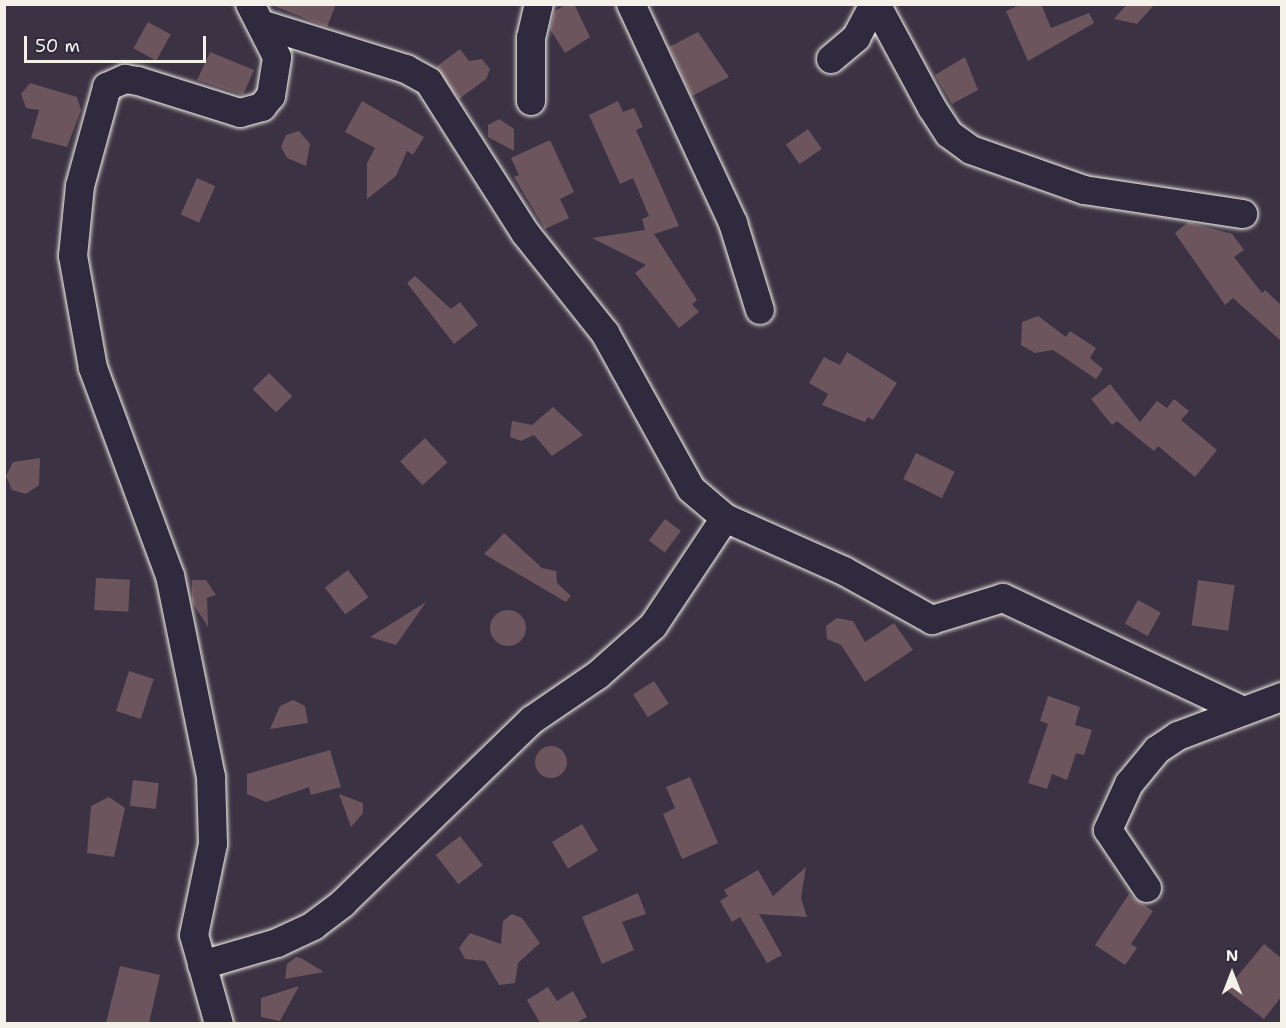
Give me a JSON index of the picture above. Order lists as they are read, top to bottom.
{
  "scale_bar": "50 m",
  "north": "top"
}
